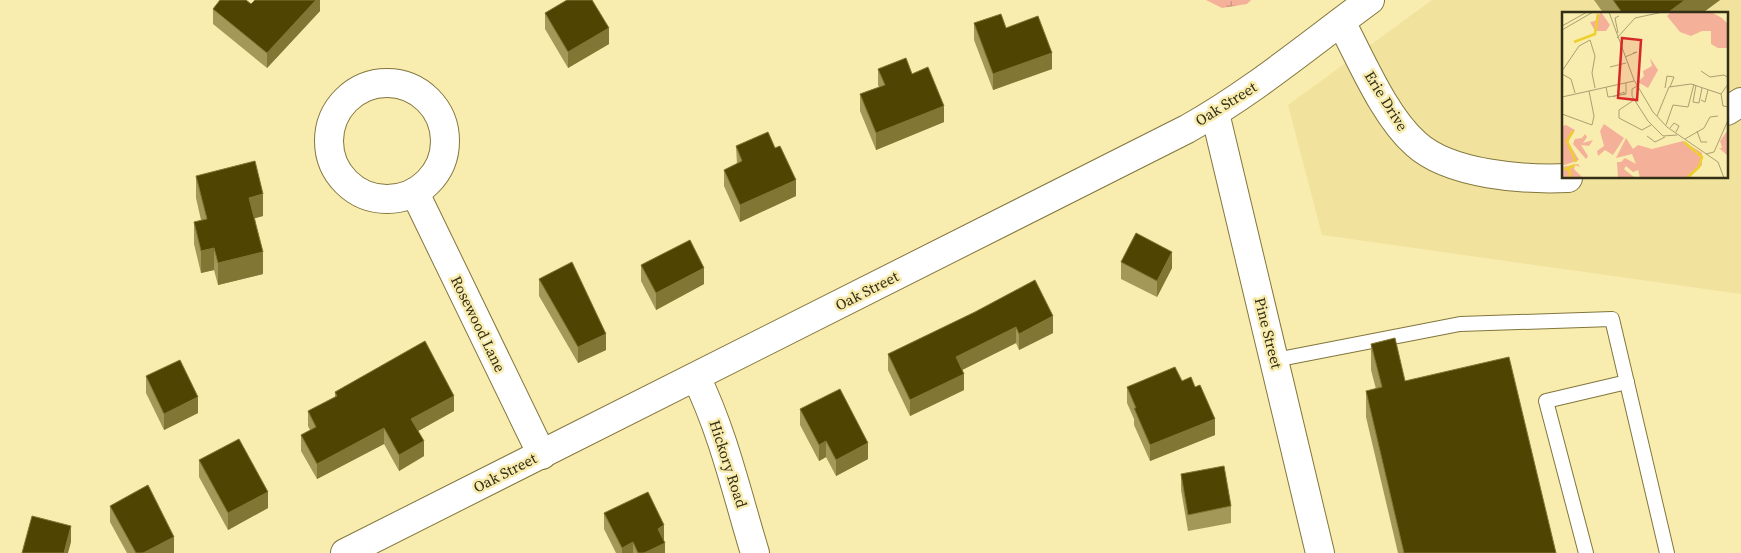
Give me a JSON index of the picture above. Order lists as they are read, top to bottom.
{
  "streets": {
    "main road": [
      "Erie Drive",
      "Oak Street",
      "Rosewood Lane",
      "Pine Street",
      "Hickory Road"
    ]
  },
  "crossings": [
    ["Erie Drive", "Oak Street"],
    ["Oak Street", "Rosewood Lane"],
    ["Oak Street", "Pine Street"],
    ["Oak Street", "Hickory Road"]
  ]
}
